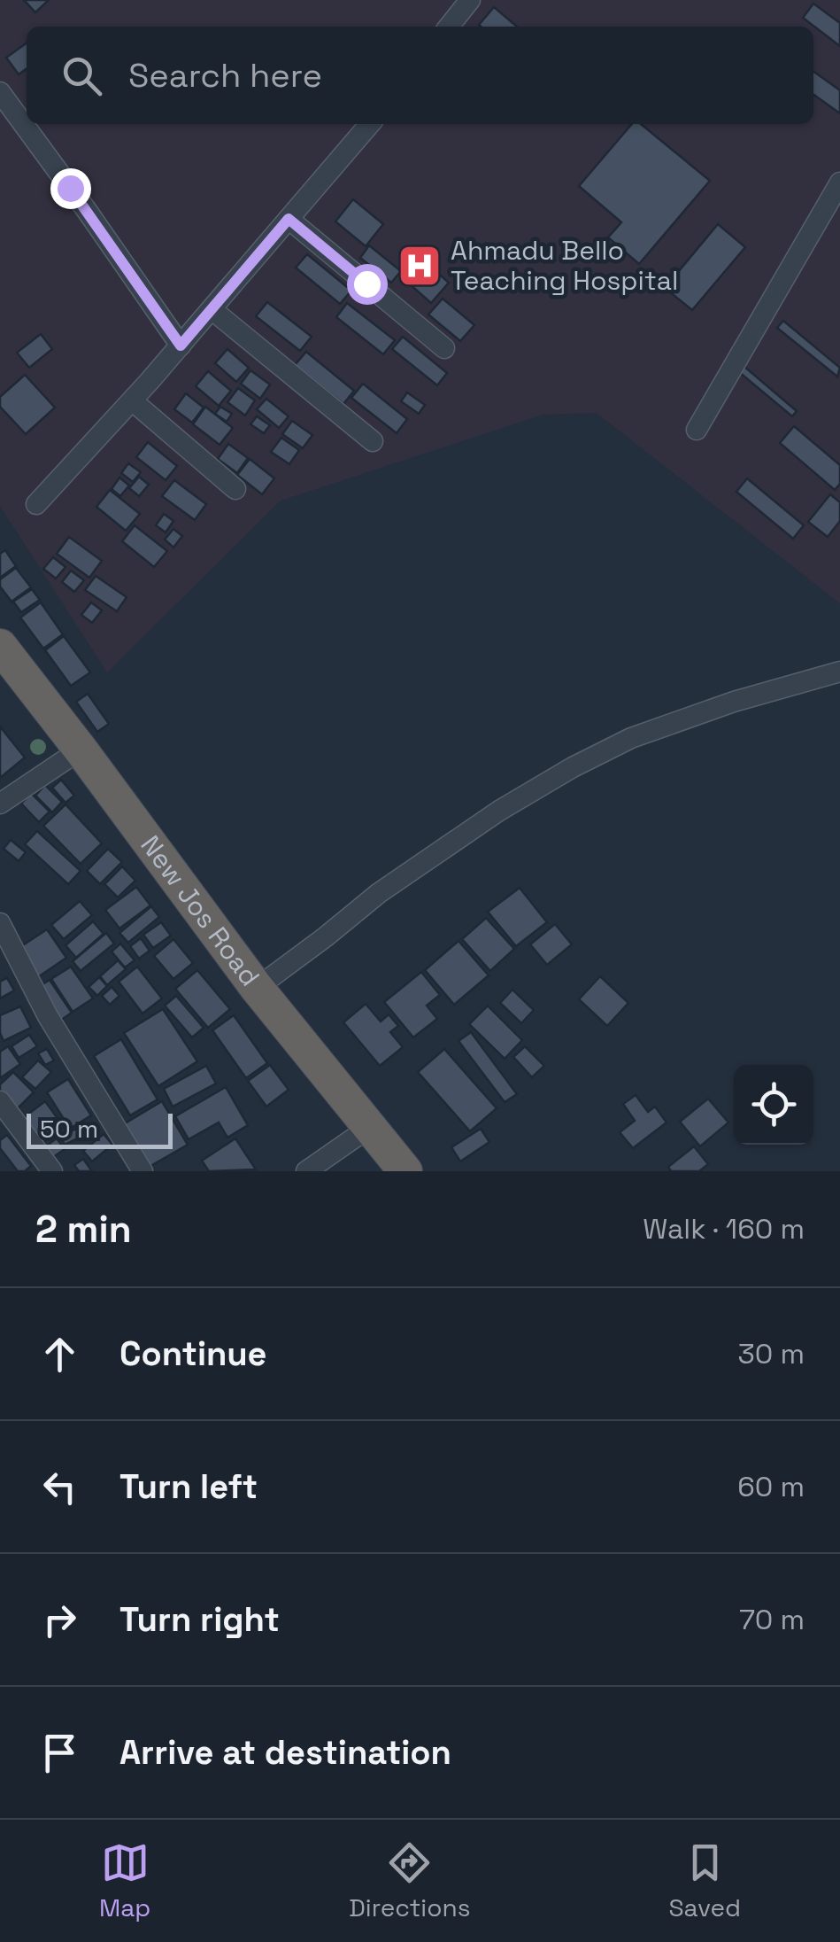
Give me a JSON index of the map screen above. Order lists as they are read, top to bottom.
{
  "streets": {
    "highway": ["New Jos Road"]
  },
  "places": {
    "hospital": ["Ahmadu Bello Teaching Hospital"]
  },
  "scale_bar": "50 m",
  "page": {
    "search": "Search here",
    "scale": "50 m",
    "heading": ["2 min", "Walk · 160 m"],
    "list": [
      ["Continue", "30 m"],
      ["Turn left", "60 m"],
      ["Turn right", "70 m"],
      "Arrive at destination"
    ],
    "nav": ["Map", "Directions", "Saved"]
  }
}
